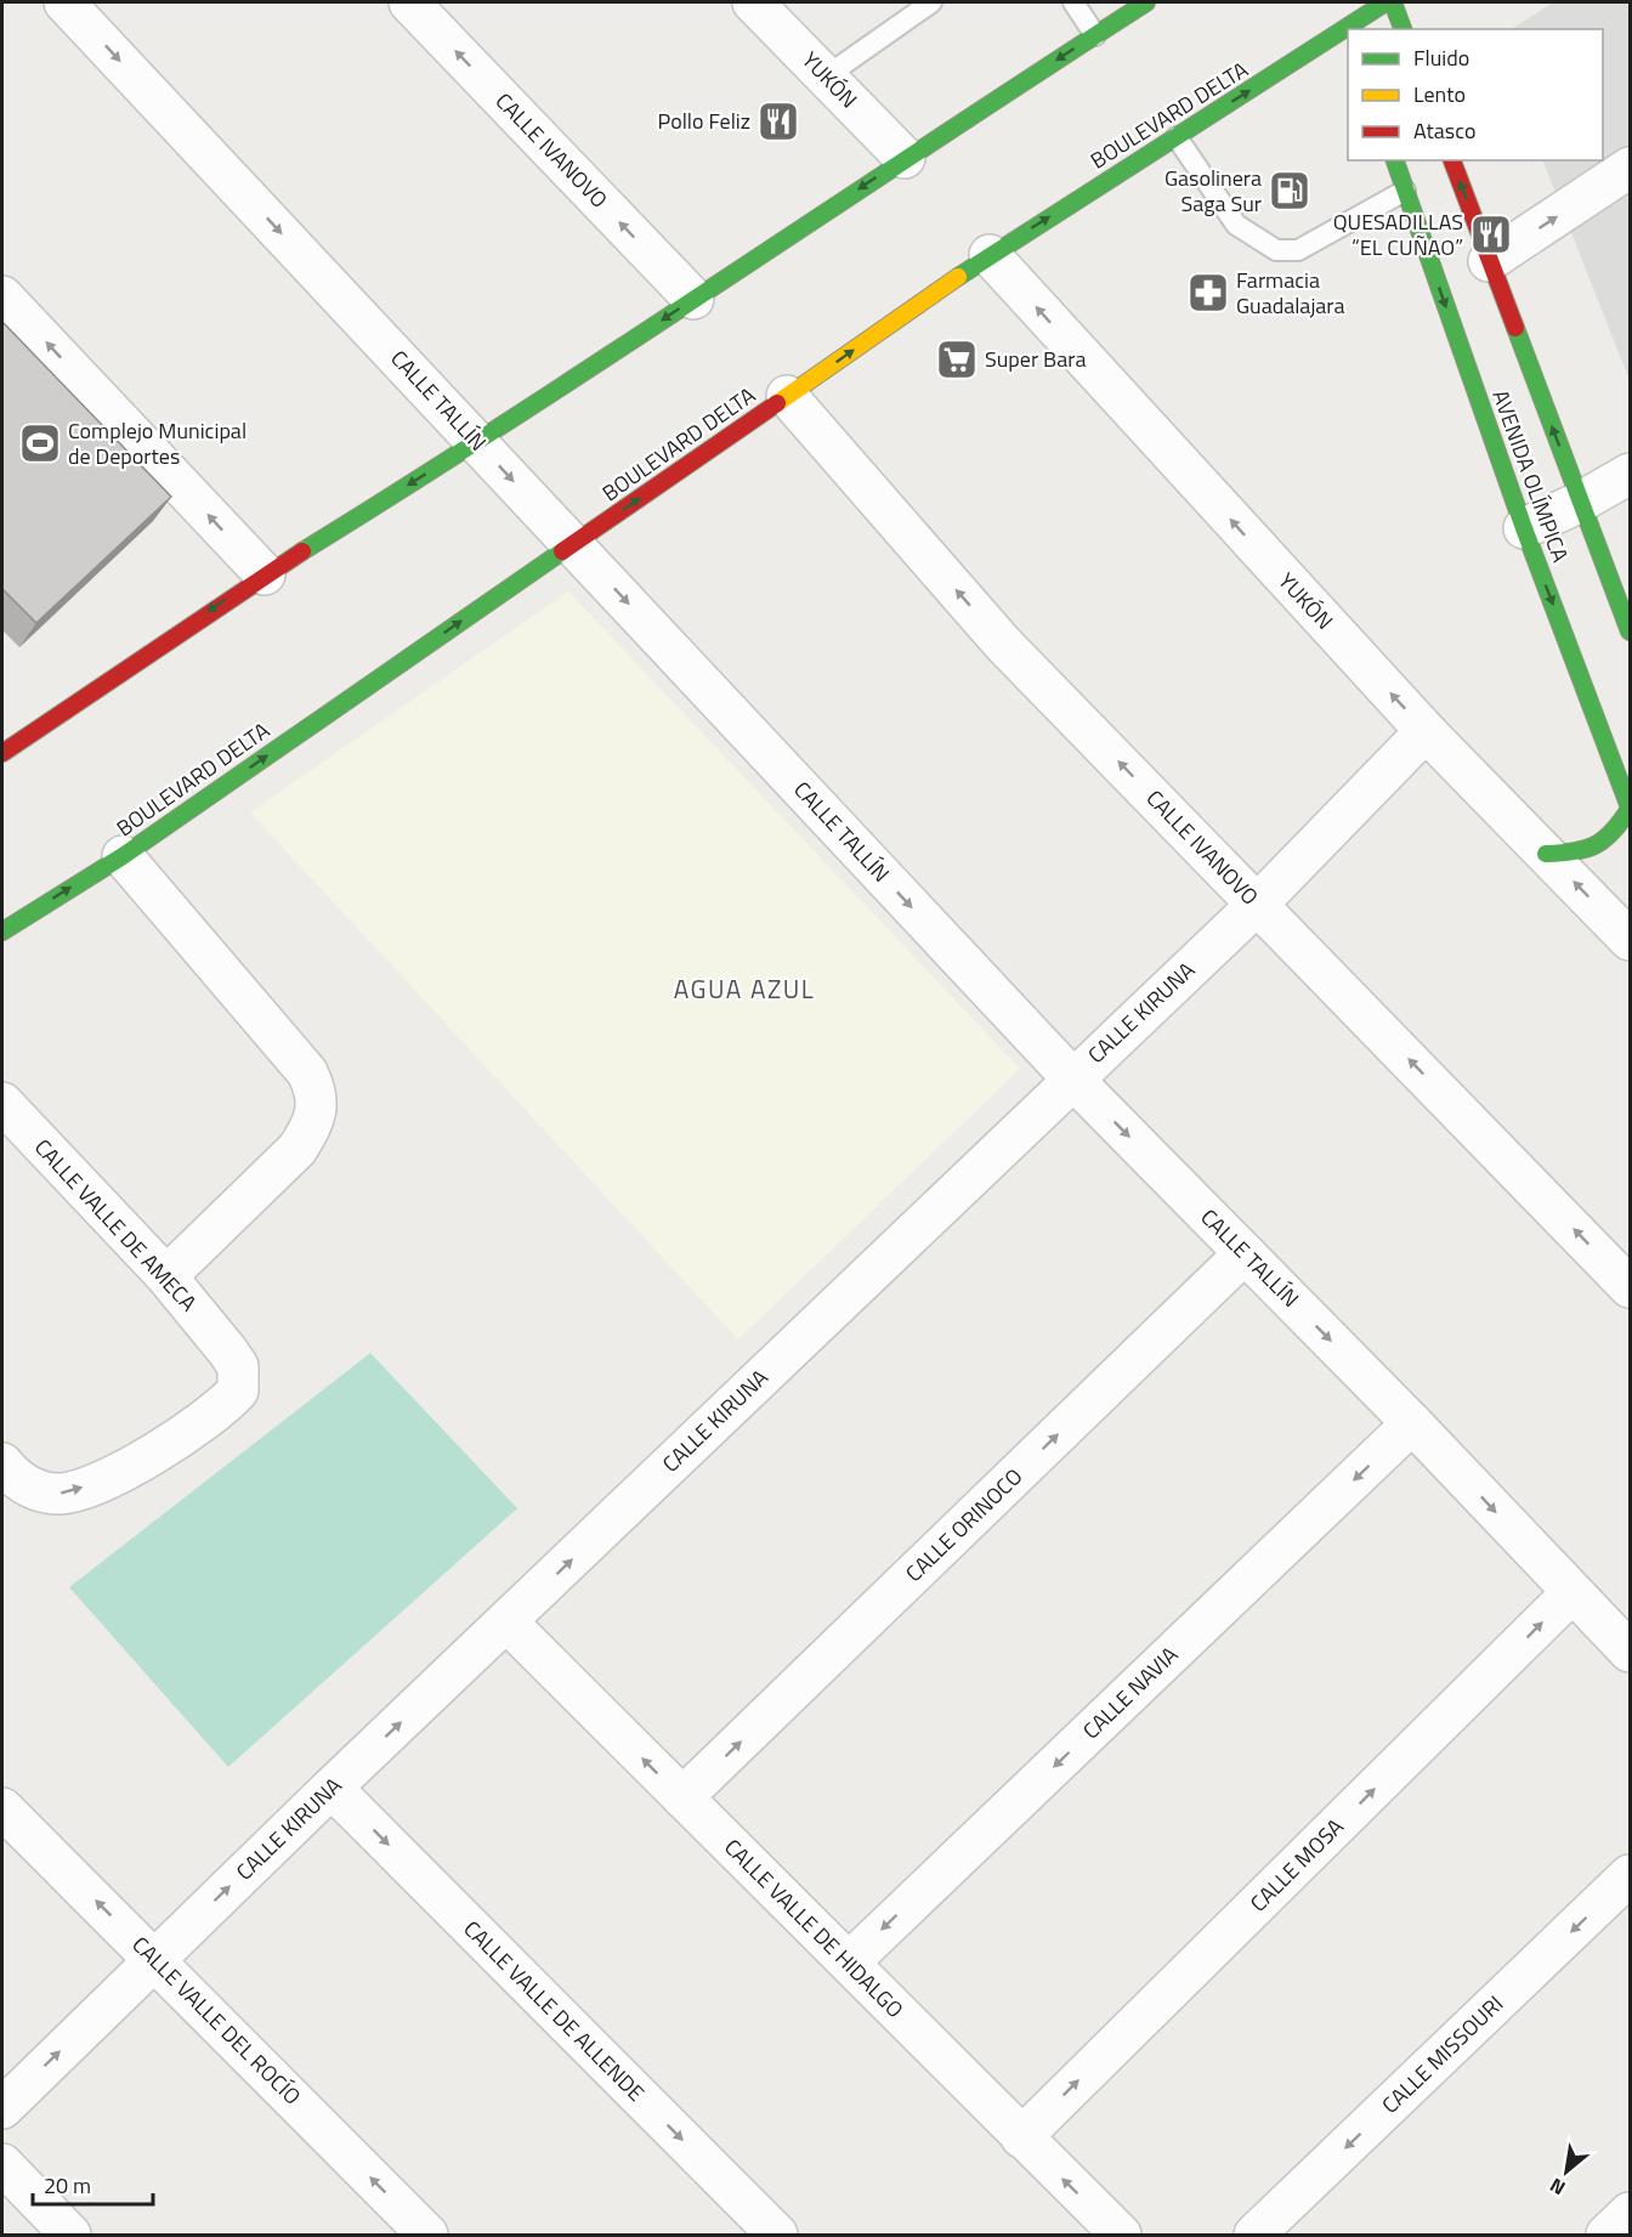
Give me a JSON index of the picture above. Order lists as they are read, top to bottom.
{
  "streets": {
    "main road": ["BOULEVARD DELTA", "AVENIDA OLÍMPICA"],
    "street": [
      "YUKÓN",
      "CALLE IVANOVO",
      "CALLE TALLÍN",
      "CALLE KIRUNA",
      "CALLE VALLE DE AMECA",
      "CALLE ORINOCO",
      "CALLE NAVIA",
      "CALLE MOSA",
      "CALLE VALLE DE HIDALGO",
      "CALLE VALLE DE ALLENDE",
      "CALLE VALLE DEL ROCÍO",
      "CALLE MISSOURI"
    ]
  },
  "crossings": [
    ["YUKÓN", "BOULEVARD DELTA"],
    ["YUKÓN", "CALLE KIRUNA"],
    ["BOULEVARD DELTA", "CALLE IVANOVO"],
    ["BOULEVARD DELTA", "CALLE TALLÍN"],
    ["CALLE IVANOVO", "CALLE KIRUNA"],
    ["CALLE TALLÍN", "CALLE KIRUNA"],
    ["CALLE TALLÍN", "CALLE ORINOCO"],
    ["CALLE TALLÍN", "CALLE NAVIA"],
    ["CALLE TALLÍN", "CALLE MOSA"],
    ["CALLE KIRUNA", "CALLE VALLE DE HIDALGO"],
    ["CALLE KIRUNA", "CALLE VALLE DE ALLENDE"],
    ["CALLE KIRUNA", "CALLE VALLE DEL ROCÍO"],
    ["CALLE ORINOCO", "CALLE VALLE DE HIDALGO"],
    ["CALLE NAVIA", "CALLE VALLE DE HIDALGO"],
    ["CALLE MOSA", "CALLE VALLE DE HIDALGO"]
  ],
  "one_way": [
    "YUKÓN",
    "CALLE IVANOVO",
    "CALLE TALLÍN",
    "CALLE KIRUNA",
    "CALLE ORINOCO",
    "CALLE NAVIA",
    "CALLE MOSA",
    "CALLE VALLE DE HIDALGO",
    "CALLE VALLE DE ALLENDE",
    "CALLE VALLE DEL ROCÍO",
    "CALLE MISSOURI"
  ],
  "districts": ["AGUA AZUL"],
  "places": {
    "restaurant": ["Pollo Feliz", "QUESADILLAS “EL CUÑAO”"],
    "fuel station": ["Gasolinera Saga Sur"],
    "pharmacy": ["Farmacia Guadalajara"],
    "supermarket": ["Super Bara"],
    "sports": ["Complejo Municipal de Deportes"]
  },
  "legend": ["Fluido", "Lento", "Atasco"],
  "scale_bar": "20 m",
  "north": "bottom left"
}
